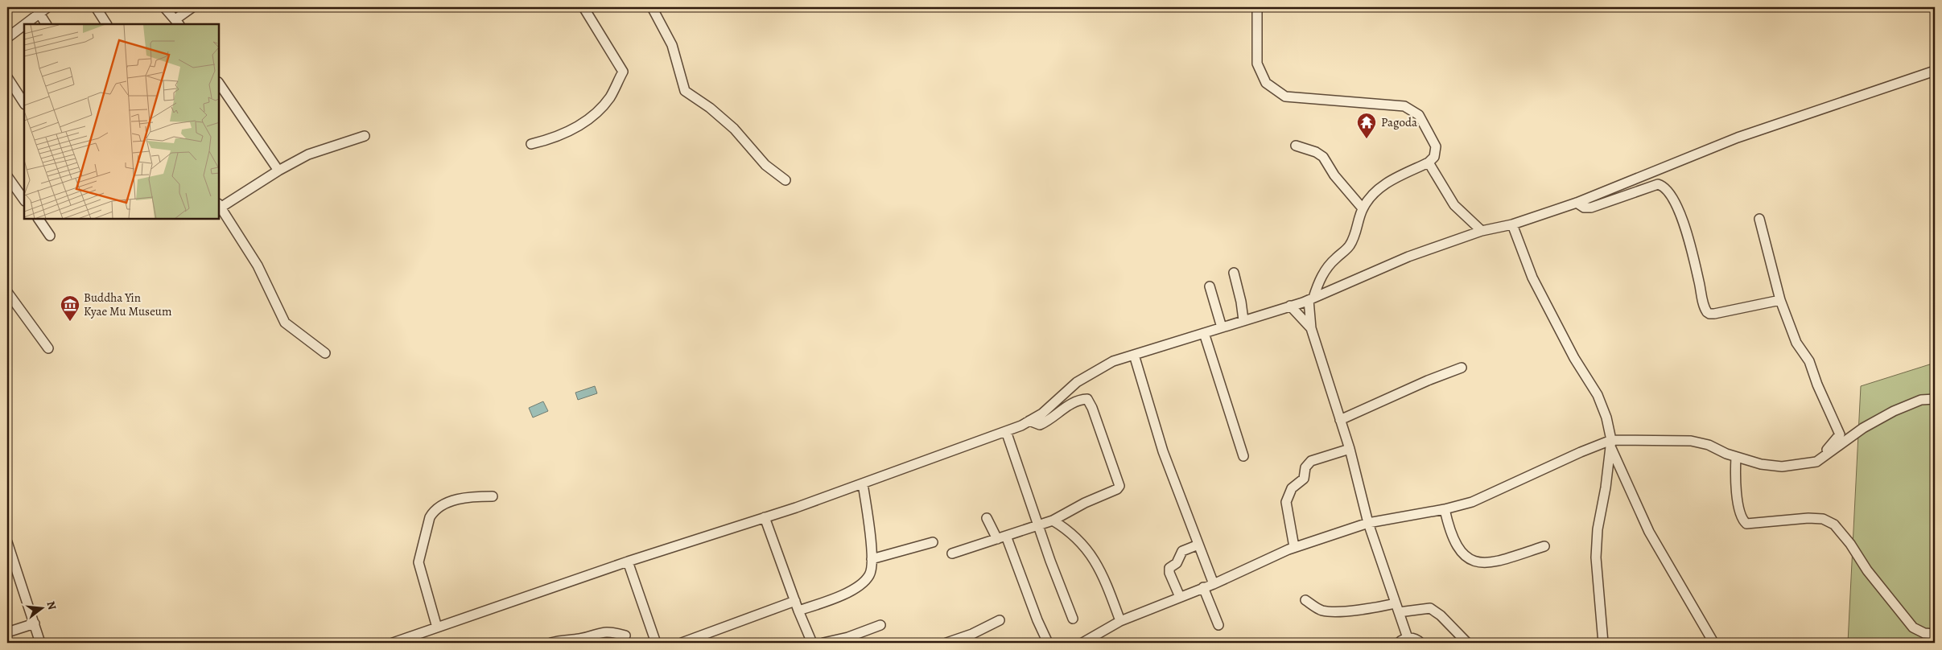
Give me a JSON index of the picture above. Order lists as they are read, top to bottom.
{
  "places": {
    "temple": ["Pagoda"],
    "museum": ["Buddha Yin Kyae Mu Museum"]
  },
  "north": "right"
}
